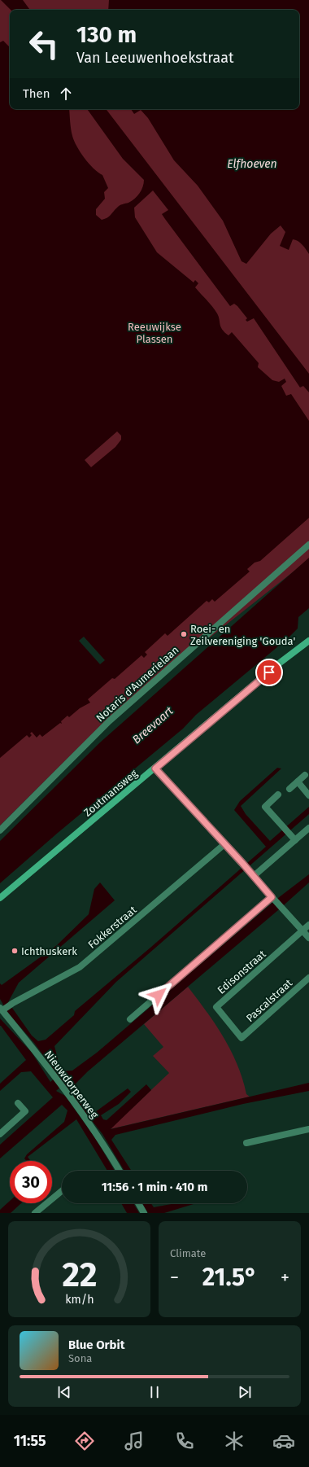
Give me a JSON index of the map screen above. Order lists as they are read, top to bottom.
{
  "streets": {
    "street": [
      "Notaris d'Aumerielaan",
      "Zoutmansweg",
      "Fokkerstraat",
      "Edisonstraat",
      "Pascalstraat",
      "Nieuwdorperweg"
    ]
  },
  "crossings": [
    ["Fokkerstraat", "Nieuwdorperweg"],
    ["Edisonstraat", "Pascalstraat"]
  ],
  "water": ["Elfhoeven", "Breevaart"],
  "parks": ["Reeuwijkse Plassen"],
  "places": ["Roei- en Zeilvereniging 'Gouda'", "Ichthuskerk"],
  "page": {
    "turn": ["130 m", "Van Leeuwenhoekstraat"],
    "then": "Then",
    "limit": "30",
    "trip": "11:56 · 1 min · 410 m",
    "tile": "Climate",
    "heat": ["−", "21.5°", "+"],
    "song": ["Blue Orbit", "Sona"],
    "tabs": "11:55",
    "gauge": ["22", "km/h"]
  }
}
